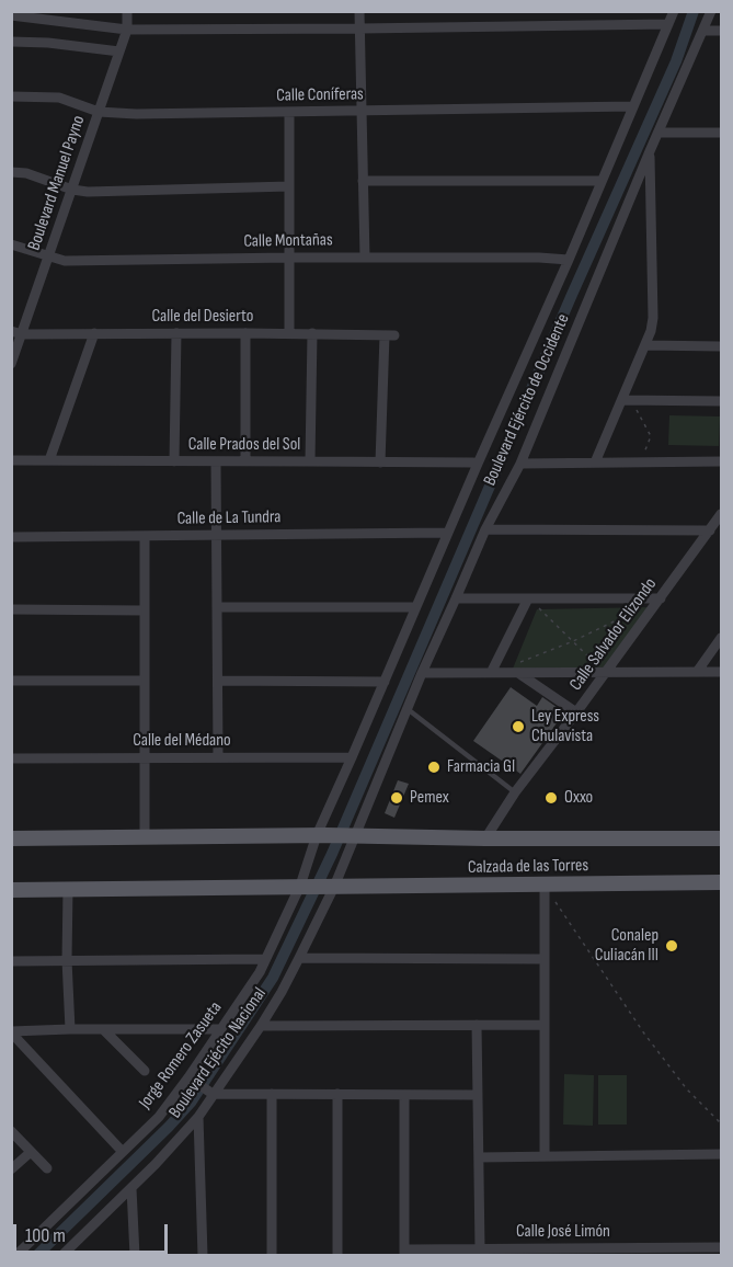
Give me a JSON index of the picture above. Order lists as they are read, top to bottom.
{
  "streets": {
    "main road": ["Calzada de las Torres"],
    "street": [
      "Calle Coníferas",
      "Boulevard Manuel Payno",
      "Calle Montañas",
      "Calle del Desierto",
      "Boulevard Ejército de Occidente",
      "Calle Prados del Sol",
      "Calle de La Tundra",
      "Calle Salvador Elizondo",
      "Calle del Médano",
      "Boulevard Ejécito Nacional",
      "Jorge Romero Zasueta",
      "Calle José Limón"
    ]
  },
  "crossings": [
    ["Calle Coníferas", "Boulevard Manuel Payno"],
    ["Calle Coníferas", "Boulevard Ejército de Occidente"],
    ["Boulevard Manuel Payno", "Calle Montañas"],
    ["Boulevard Manuel Payno", "Calle del Desierto"],
    ["Calle Montañas", "Boulevard Ejército de Occidente"],
    ["Calle del Desierto", "Calle Prados del Sol"],
    ["Boulevard Ejército de Occidente", "Calle Prados del Sol"],
    ["Boulevard Ejército de Occidente", "Calle de La Tundra"],
    ["Boulevard Ejército de Occidente", "Calle del Médano"],
    ["Boulevard Ejército de Occidente", "Calzada de las Torres"],
    ["Boulevard Ejército de Occidente", "Boulevard Ejécito Nacional"],
    ["Boulevard Ejército de Occidente", "Jorge Romero Zasueta"],
    ["Calle Salvador Elizondo", "Calzada de las Torres"],
    ["Calzada de las Torres", "Boulevard Ejécito Nacional"],
    ["Calzada de las Torres", "Jorge Romero Zasueta"],
    ["Boulevard Ejécito Nacional", "Jorge Romero Zasueta"]
  ],
  "places": [
    "Ley Express Chulavista",
    "Farmacia GI",
    "Pemex",
    "Oxxo",
    "Conalep Culiacán III"
  ],
  "scale_bar": "100 m"
}
